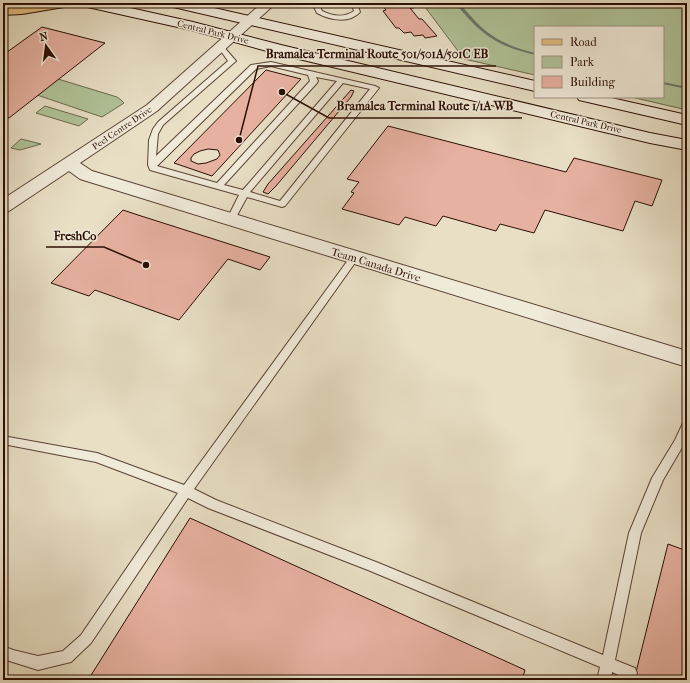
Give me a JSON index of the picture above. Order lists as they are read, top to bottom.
{
  "streets": {
    "street": ["Central Park Drive", "Peel Centre Drive", "Team Canada Drive"]
  },
  "crossings": [
    ["Central Park Drive", "Peel Centre Drive"],
    ["Peel Centre Drive", "Team Canada Drive"]
  ],
  "places": ["Bramalea Terminal Route 1/1A WB", "Bramalea Terminal Route 501/501A/501C EB", "FreshCo"],
  "legend": ["Road", "Park", "Building"],
  "north": "top"
}
